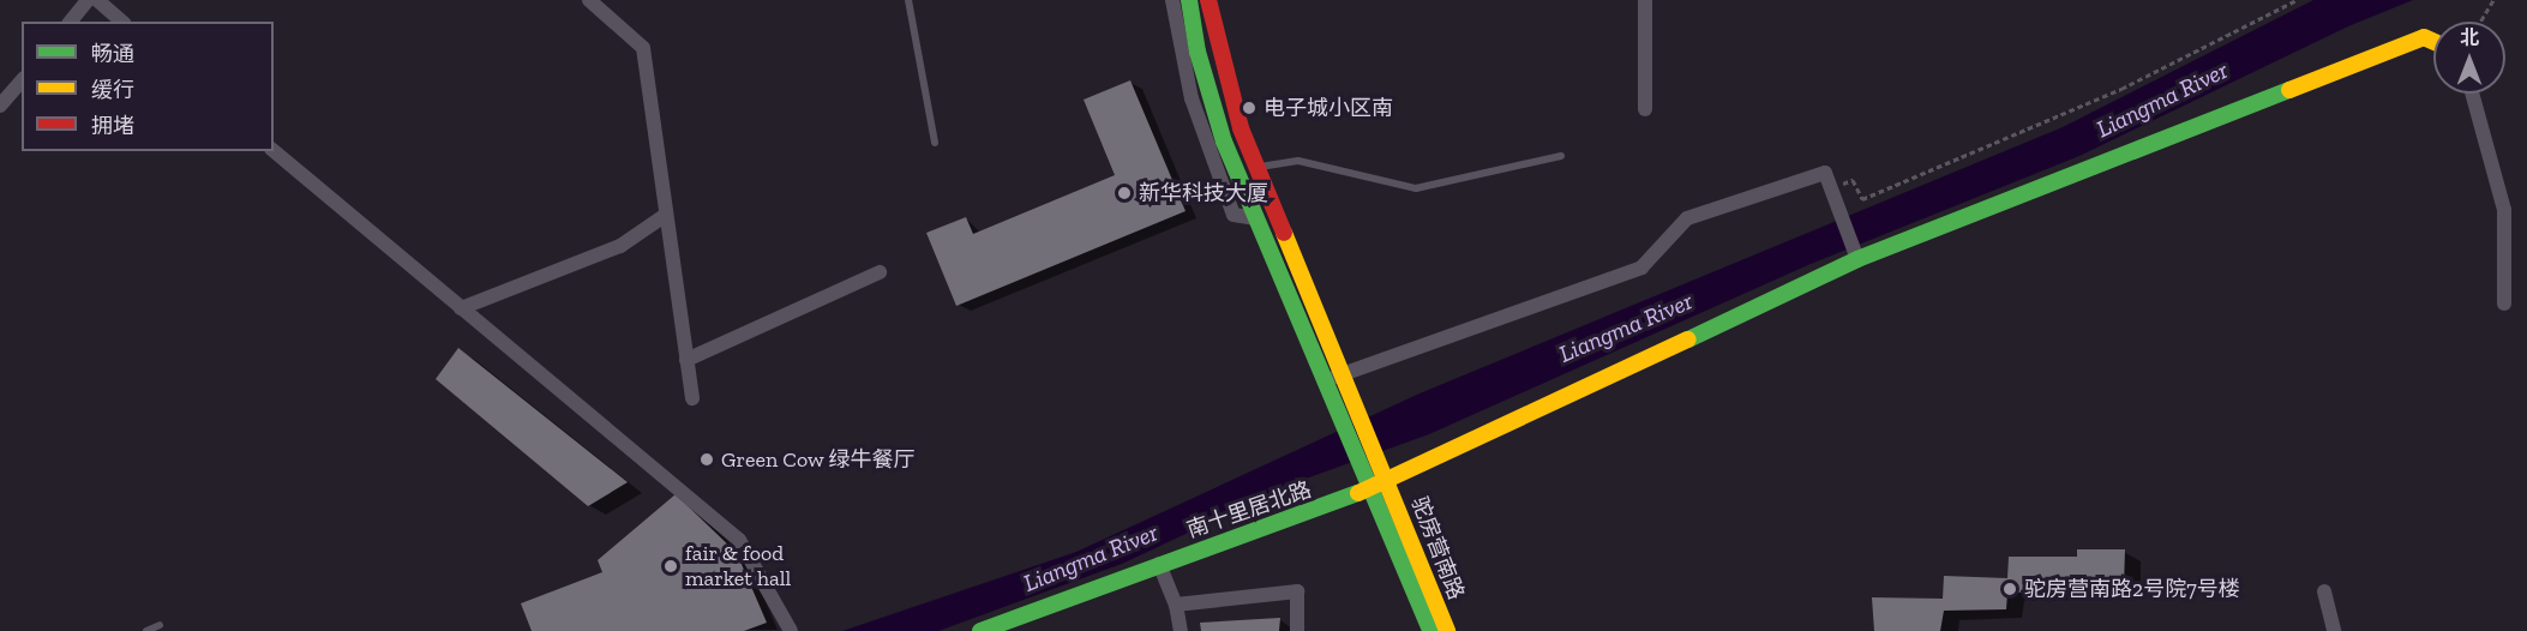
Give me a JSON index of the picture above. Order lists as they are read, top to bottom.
{
  "streets": {
    "street": ["南十里居北路", "驼房营南路"]
  },
  "crossings": [
    ["南十里居北路", "驼房营南路"]
  ],
  "water": ["Liangma River"],
  "places": [
    "电子城小区南",
    "新华科技大厦",
    "Green Cow 绿牛餐厅",
    "fair & food market hall",
    "驼房营南路2号院7号楼"
  ],
  "legend": ["畅通", "缓行", "拥堵"],
  "north": "top"
}
